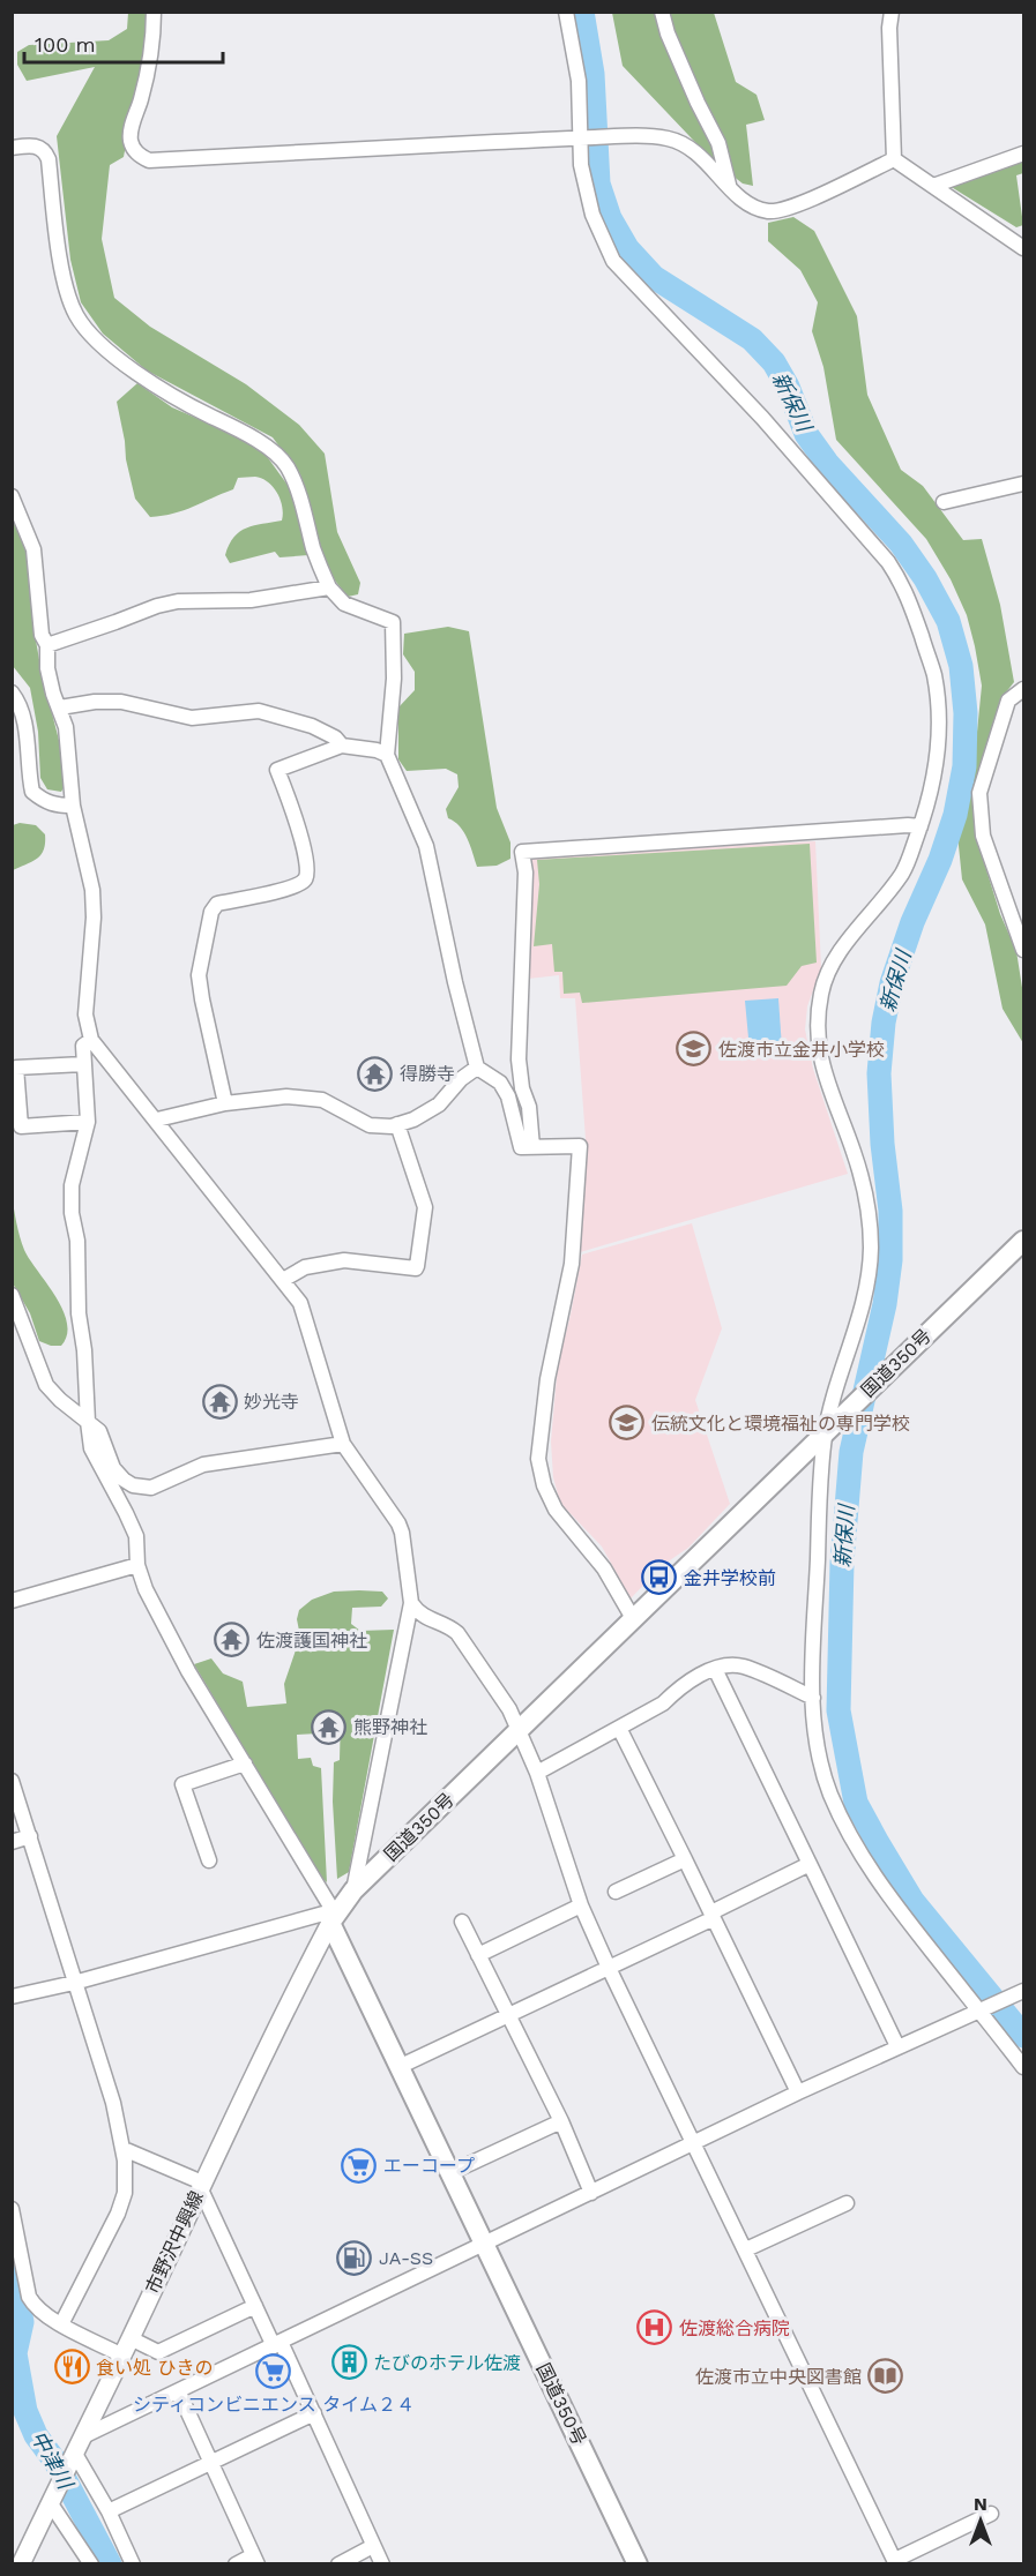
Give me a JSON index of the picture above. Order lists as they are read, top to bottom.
{
  "streets": {
    "highway": ["国道350号"],
    "main road": ["市野沢中興線"]
  },
  "crossings": [
    ["国道350号", "市野沢中興線"]
  ],
  "water": ["新保川", "中津川"],
  "places": {
    "school or university": ["佐渡市立金井小学校", "伝統文化と環境福祉の専門学校"],
    "temple": [
      "得勝寺",
      "妙光寺",
      "佐渡護国神社",
      "熊野神社"
    ],
    "bus stop": ["金井学校前"],
    "supermarket": ["エーコープ", "シティコンビニエンス タイム２４"],
    "fuel station": ["JA-SS"],
    "hospital": ["佐渡総合病院"],
    "building": ["たびのホテル佐渡"],
    "restaurant": ["食い処 ひきの"],
    "library": ["佐渡市立中央図書館"]
  },
  "scale_bar": "100 m",
  "north": "top"
}
